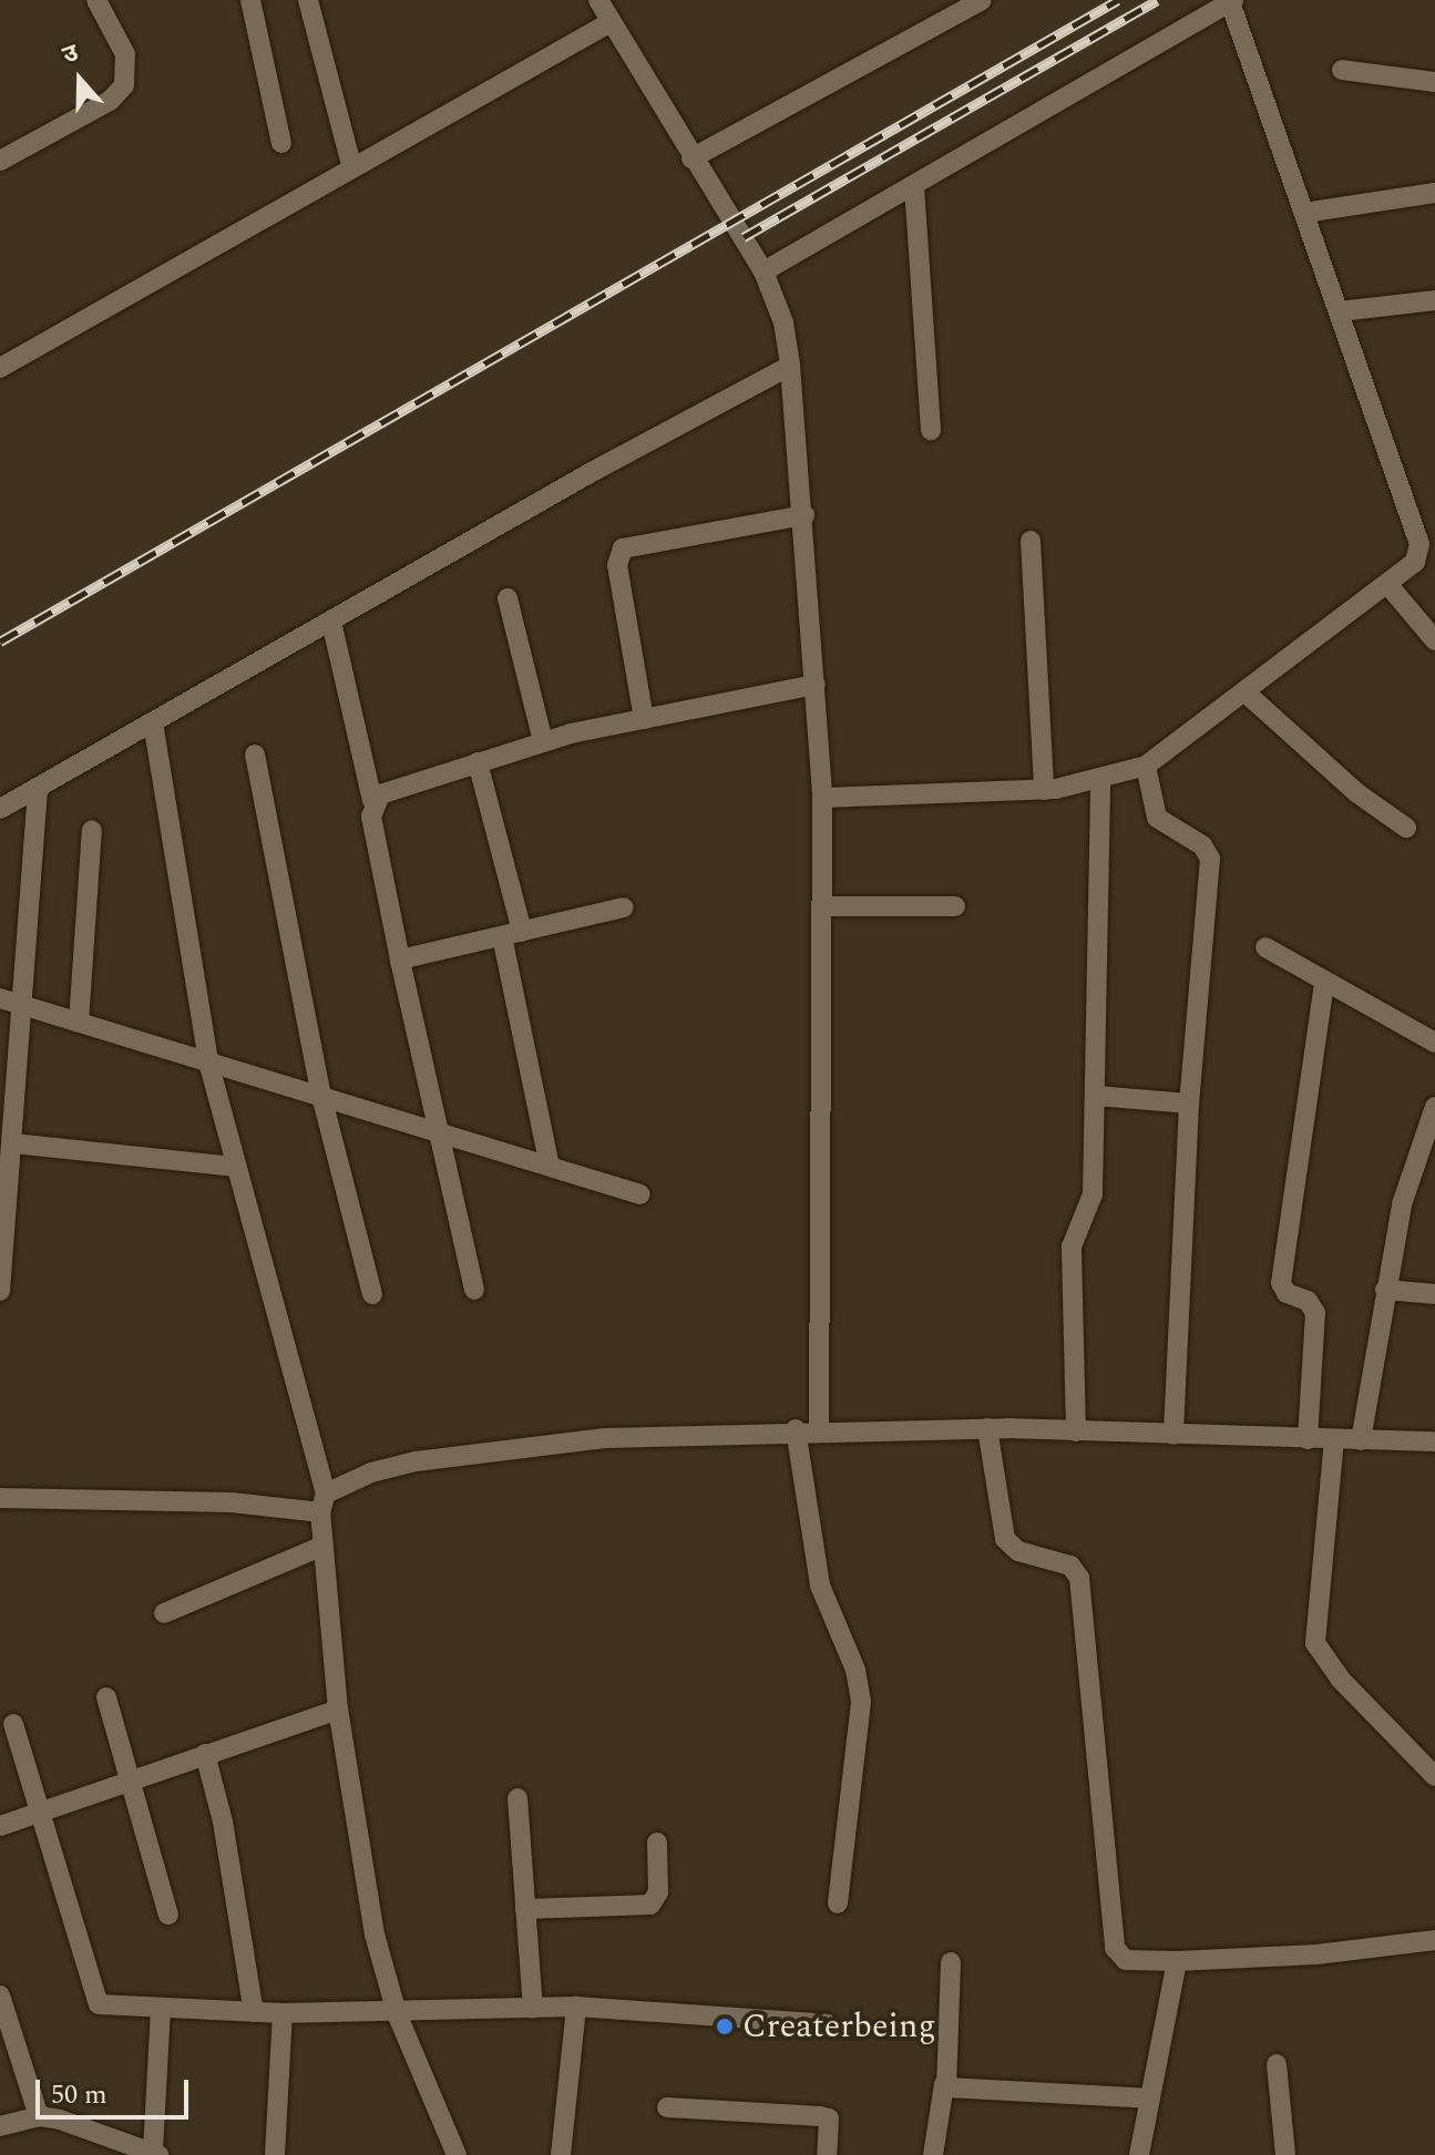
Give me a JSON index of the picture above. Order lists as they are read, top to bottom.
{
  "places": ["Createrbeing"],
  "scale_bar": "50 m",
  "north": "top"
}
